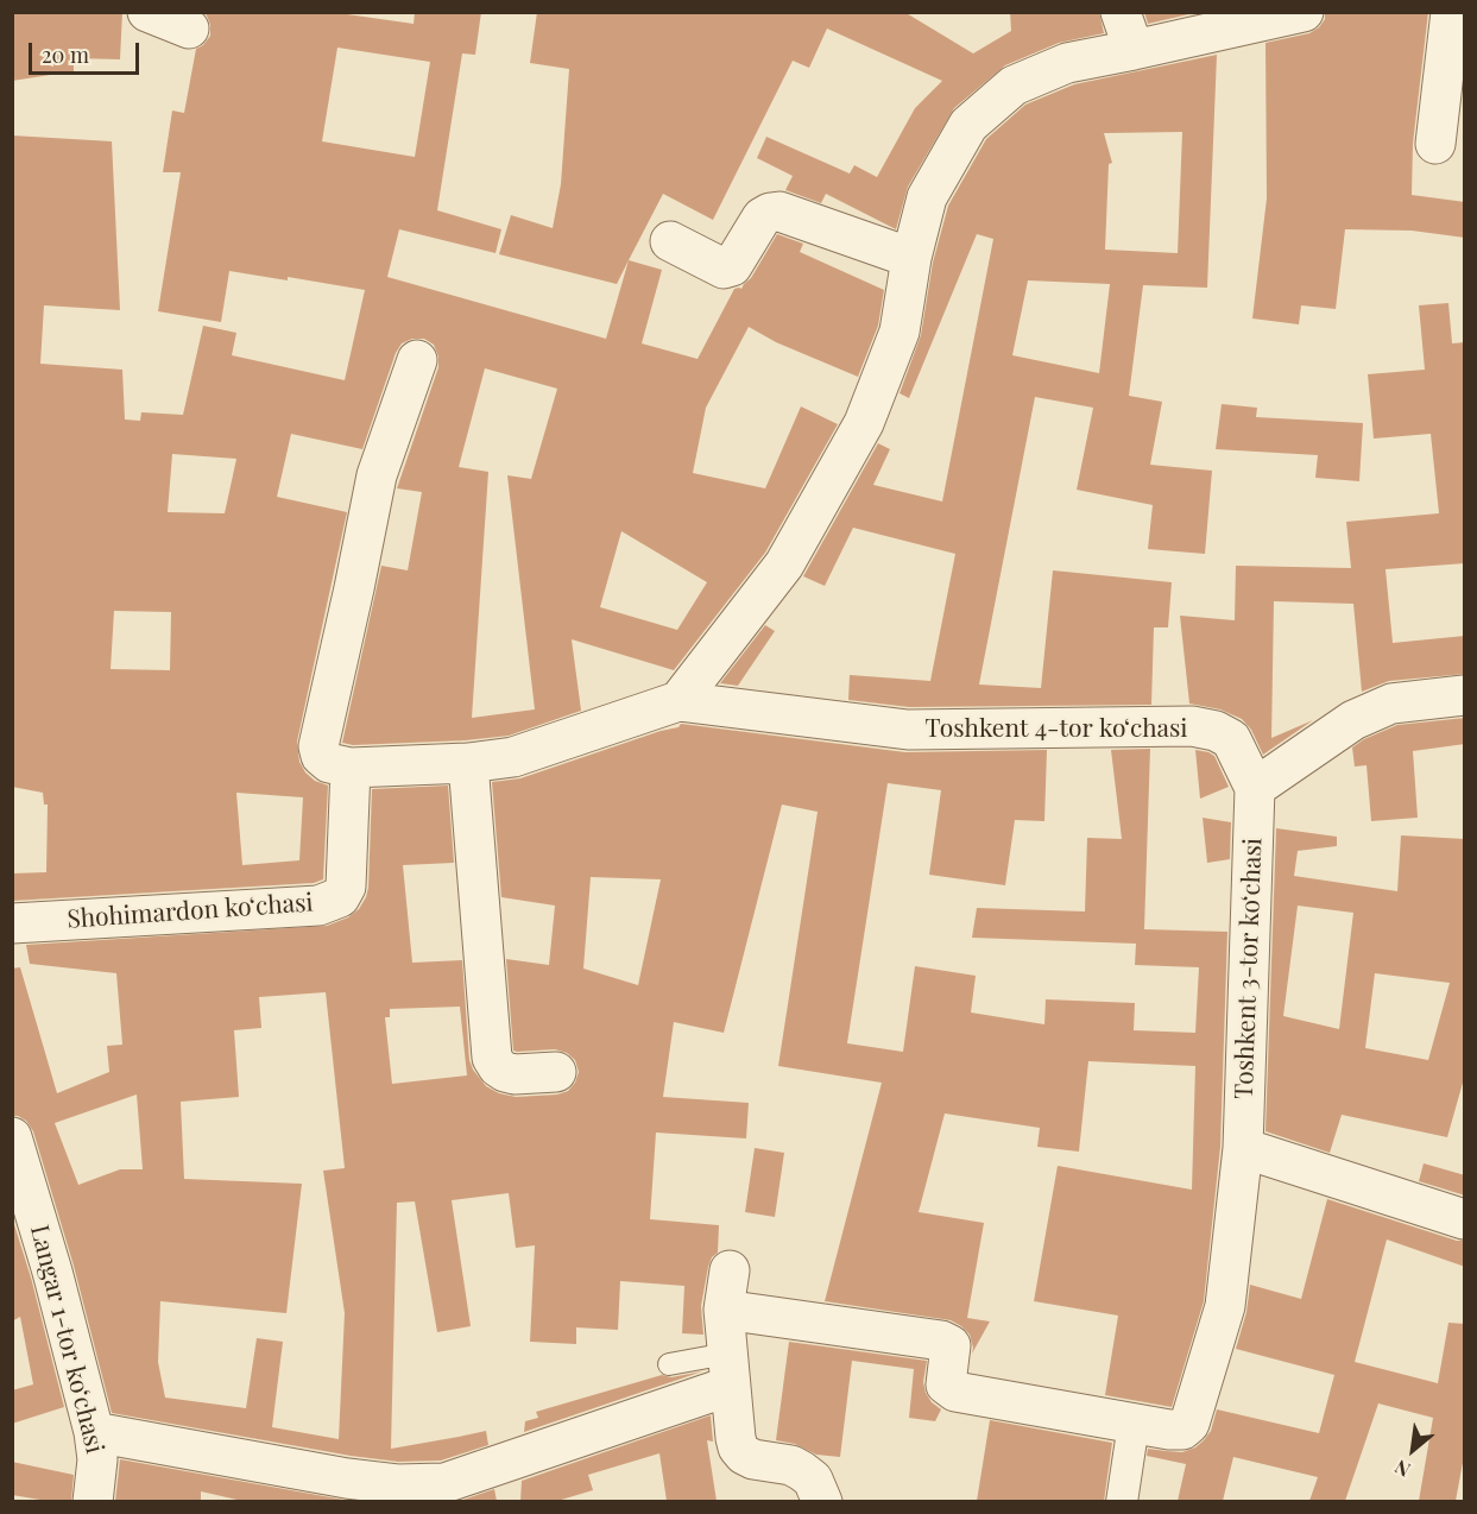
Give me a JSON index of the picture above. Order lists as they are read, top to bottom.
{
  "streets": {
    "street": [
      "Toshkent 4-tor koʻchasi",
      "Shohimardon koʻchasi",
      "Toshkent 3-tor koʻchasi",
      "Langar 1-tor koʻchasi"
    ]
  },
  "crossings": [
    ["Toshkent 4-tor koʻchasi", "Toshkent 3-tor koʻchasi"]
  ],
  "scale_bar": "20 m",
  "north": "bottom left"
}
